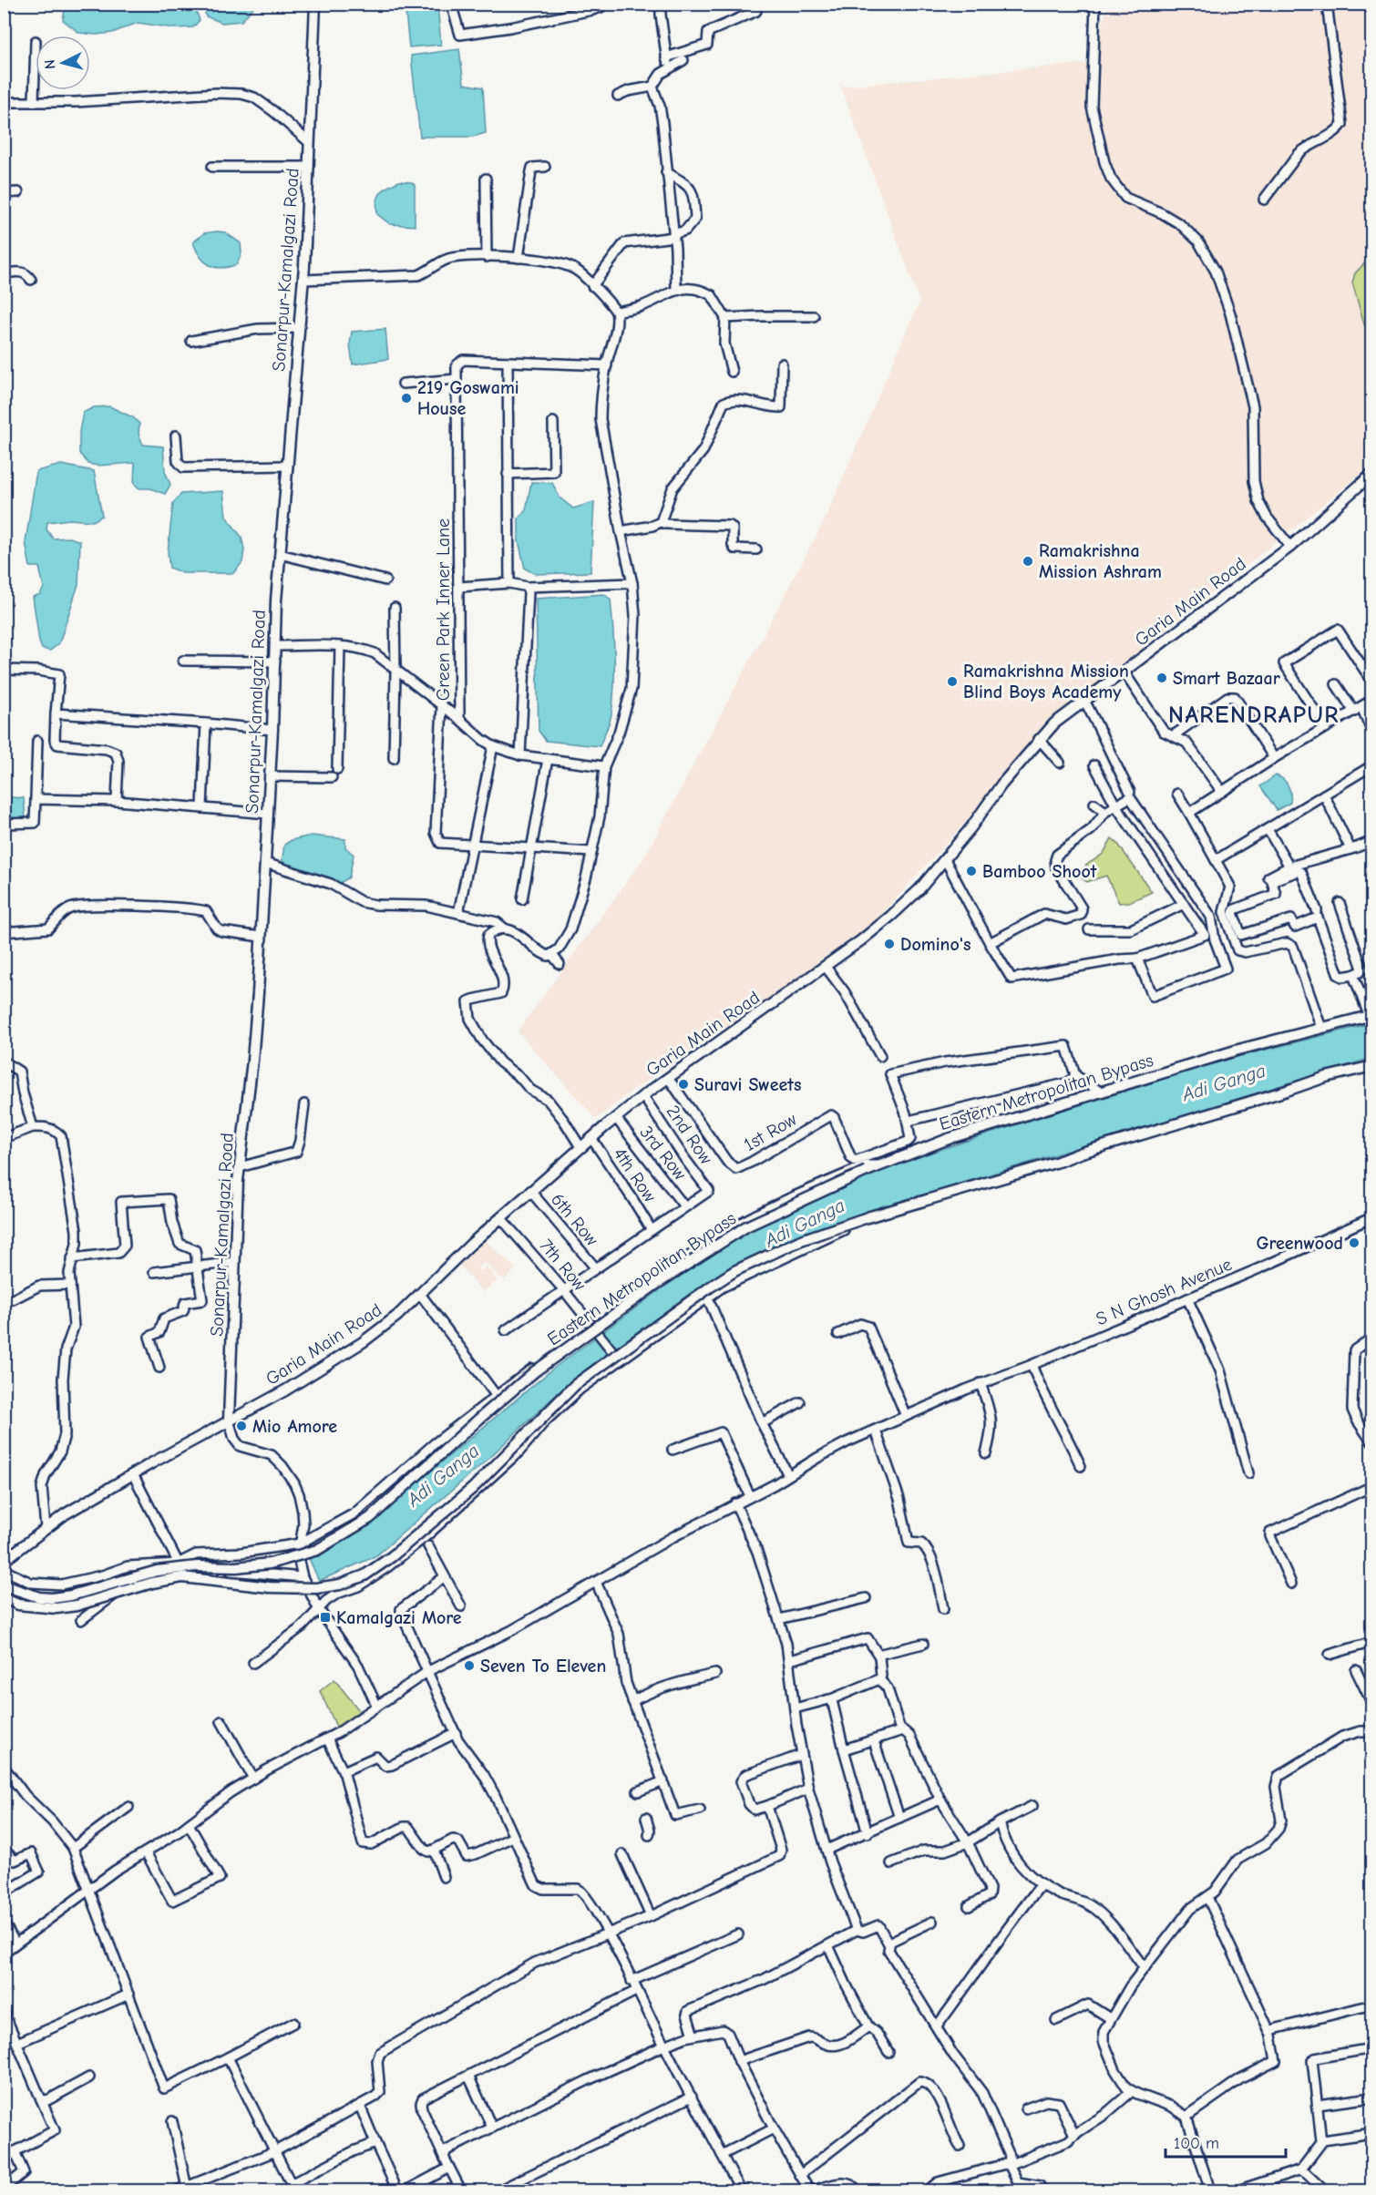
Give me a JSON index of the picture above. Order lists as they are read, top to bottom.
{
  "streets": {
    "main road": ["Sonarpur-Kamalgazi Road", "Garia Main Road", "Eastern Metropolitan Bypass"],
    "street": [
      "Green Park Inner Lane",
      "1st Row",
      "2nd Row",
      "3rd Row",
      "4th Row",
      "6th Row",
      "7th Row",
      "S N Ghosh Avenue"
    ]
  },
  "crossings": [
    ["Sonarpur-Kamalgazi Road", "Garia Main Road"],
    ["Sonarpur-Kamalgazi Road", "Green Park Inner Lane"],
    ["Garia Main Road", "1st Row"],
    ["Garia Main Road", "2nd Row"],
    ["Garia Main Road", "3rd Row"],
    ["Garia Main Road", "4th Row"],
    ["Garia Main Road", "6th Row"],
    ["Garia Main Road", "7th Row"],
    ["2nd Row", "3rd Row"]
  ],
  "districts": ["NARENDRAPUR"],
  "water": ["Adi Ganga"],
  "places": {
    "other": [
      "219 Goswami House",
      "Ramakrishna Mission Ashram",
      "Smart Bazaar",
      "Ramakrishna Mission Blind Boys Academy",
      "Bamboo Shoot",
      "Domino's",
      "Suravi Sweets",
      "Greenwood",
      "Mio Amore",
      "Seven To Eleven"
    ],
    "transit": ["Kamalgazi More"]
  },
  "scale_bar": "100 m",
  "north": "left"
}
